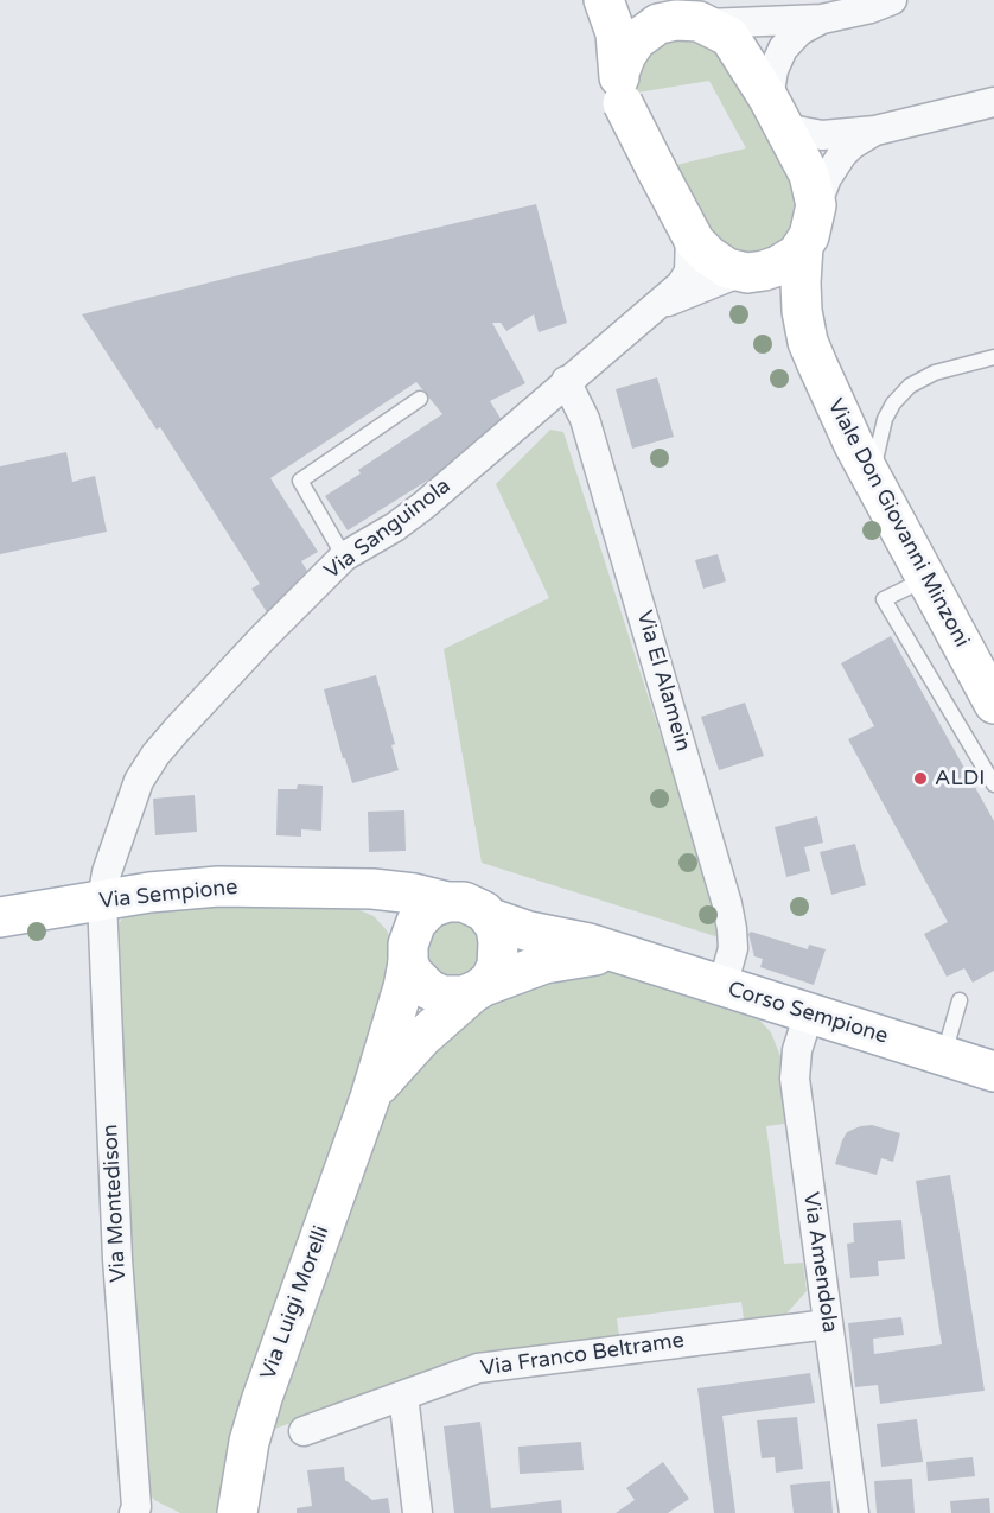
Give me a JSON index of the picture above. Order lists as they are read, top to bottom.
{
  "streets": {
    "street": [
      "Viale Don Giovanni Minzoni",
      "Via Sanguinola",
      "Via El Alamein",
      "Via Sempione",
      "Corso Sempione",
      "Via Montedison",
      "Via Amendola",
      "Via Luigi Morelli",
      "Via Franco Beltrame"
    ]
  },
  "crossings": [
    ["Viale Don Giovanni Minzoni", "Via Sanguinola"],
    ["Via Sanguinola", "Via El Alamein"],
    ["Via Sanguinola", "Via Sempione"],
    ["Via Sanguinola", "Via Montedison"],
    ["Via El Alamein", "Corso Sempione"],
    ["Via Sempione", "Corso Sempione"],
    ["Via Sempione", "Via Montedison"],
    ["Via Sempione", "Via Luigi Morelli"],
    ["Corso Sempione", "Via Amendola"],
    ["Corso Sempione", "Via Luigi Morelli"],
    ["Via Amendola", "Via Franco Beltrame"]
  ],
  "places": ["ALDI"]
}
